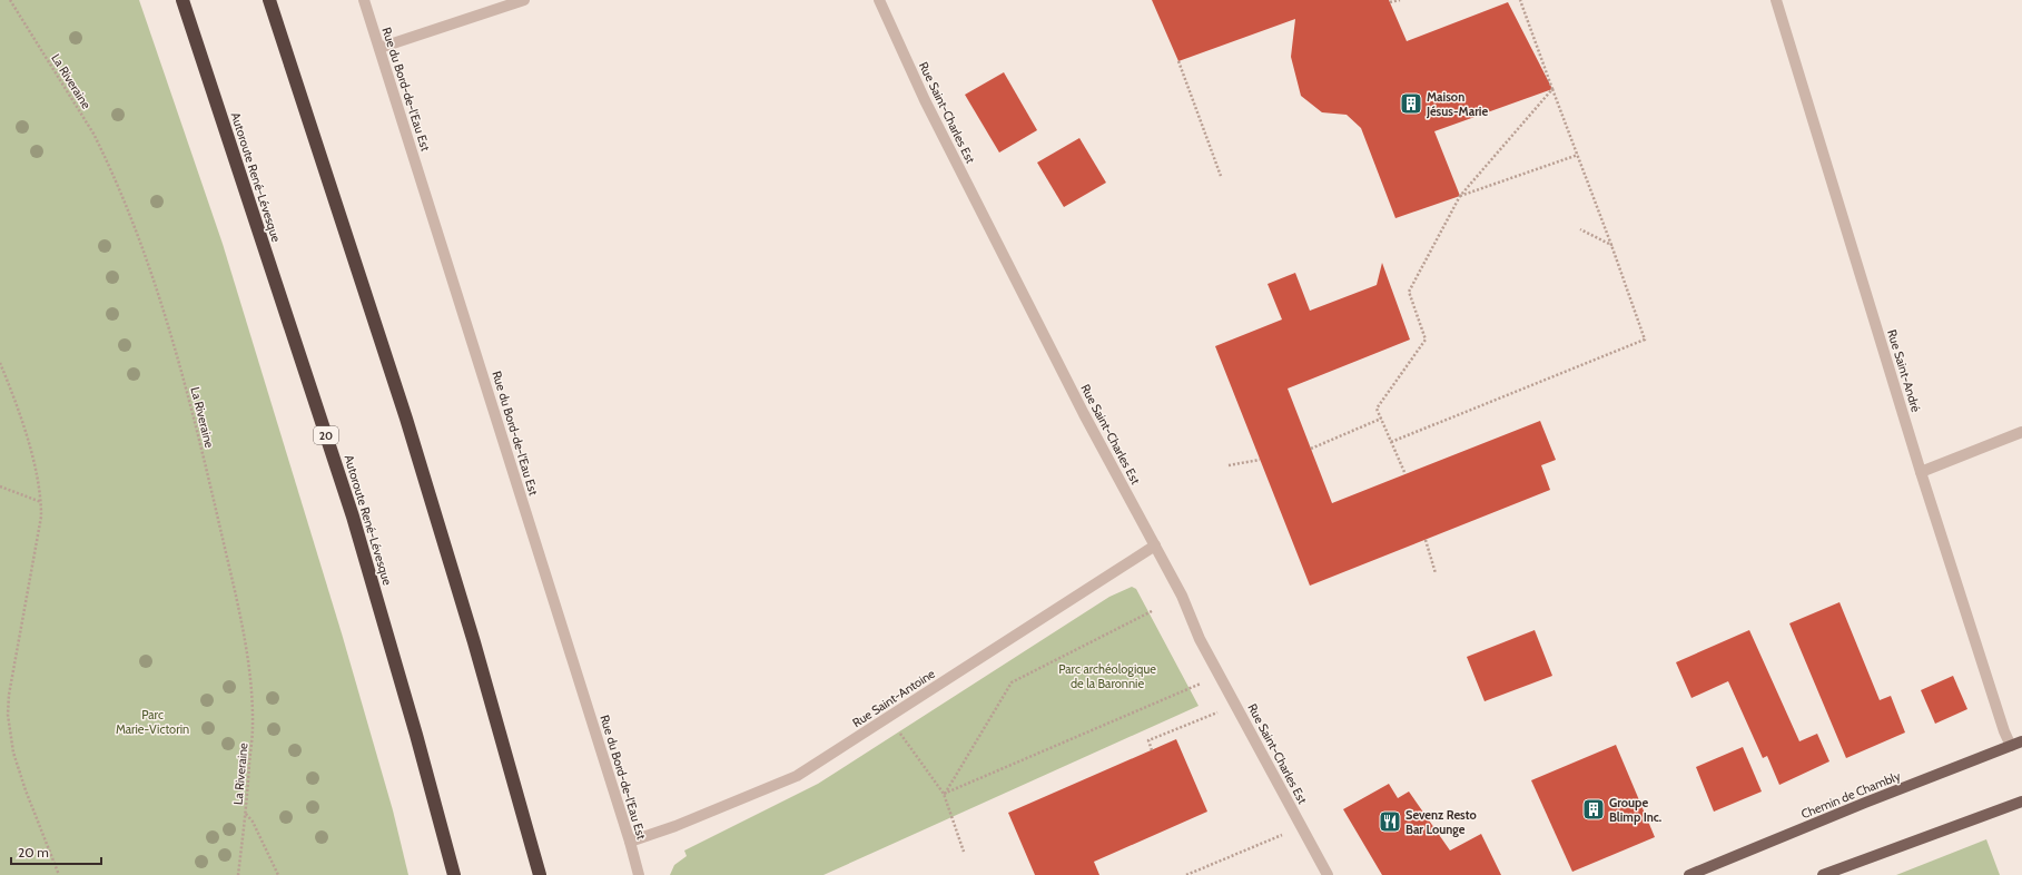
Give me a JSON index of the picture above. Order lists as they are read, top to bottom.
{
  "streets": {
    "highway": ["Autoroute René-Lévesque", "20"],
    "main road": ["Chemin de Chambly"],
    "street": [
      "Rue du Bord-de-l'Eau Est",
      "Rue Saint-Charles Est",
      "Rue Saint-André",
      "Rue Saint-Antoine"
    ],
    "path": ["La Riveraine"]
  },
  "crossings": [
    ["Rue du Bord-de-l'Eau Est", "Rue Saint-Antoine"],
    ["Rue Saint-Charles Est", "Rue Saint-Antoine"],
    ["Rue Saint-André", "Chemin de Chambly"]
  ],
  "parks": ["Parc archéologique de la Baronnie", "Parc Marie-Victorin"],
  "places": {
    "building": ["Maison Jésus-Marie", "Groupe Blimp Inc."],
    "restaurant": ["Sevenz Resto Bar Lounge"]
  },
  "scale_bar": "20 m"
}
